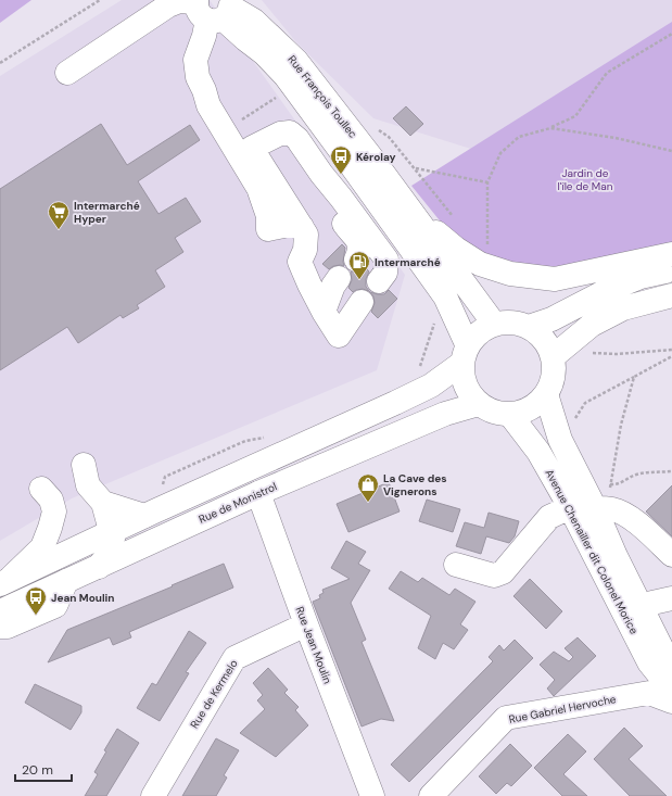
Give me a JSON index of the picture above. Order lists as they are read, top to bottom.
{
  "streets": {
    "main road": [
      "Rue François Toullec",
      "Rue de Monistrol",
      "Avenue Chenailler dit Colonel Morice",
      "Rue Jean Moulin",
      "Rue de Kermelo",
      "Rue Gabriel Hervoche"
    ]
  },
  "crossings": [
    ["Rue François Toullec", "Rue de Monistrol"],
    ["Rue François Toullec", "Avenue Chenailler dit Colonel Morice"],
    ["Rue de Monistrol", "Avenue Chenailler dit Colonel Morice"],
    ["Rue de Monistrol", "Rue Jean Moulin"],
    ["Rue Jean Moulin", "Rue de Kermelo"]
  ],
  "parks": ["Jardin de l'île de Man"],
  "places": {
    "bus stop": ["Kérolay", "Jean Moulin"],
    "supermarket": ["Intermarché Hyper"],
    "fuel station": ["Intermarché"],
    "shop": ["La Cave des Vignerons"]
  },
  "scale_bar": "20 m"
}
